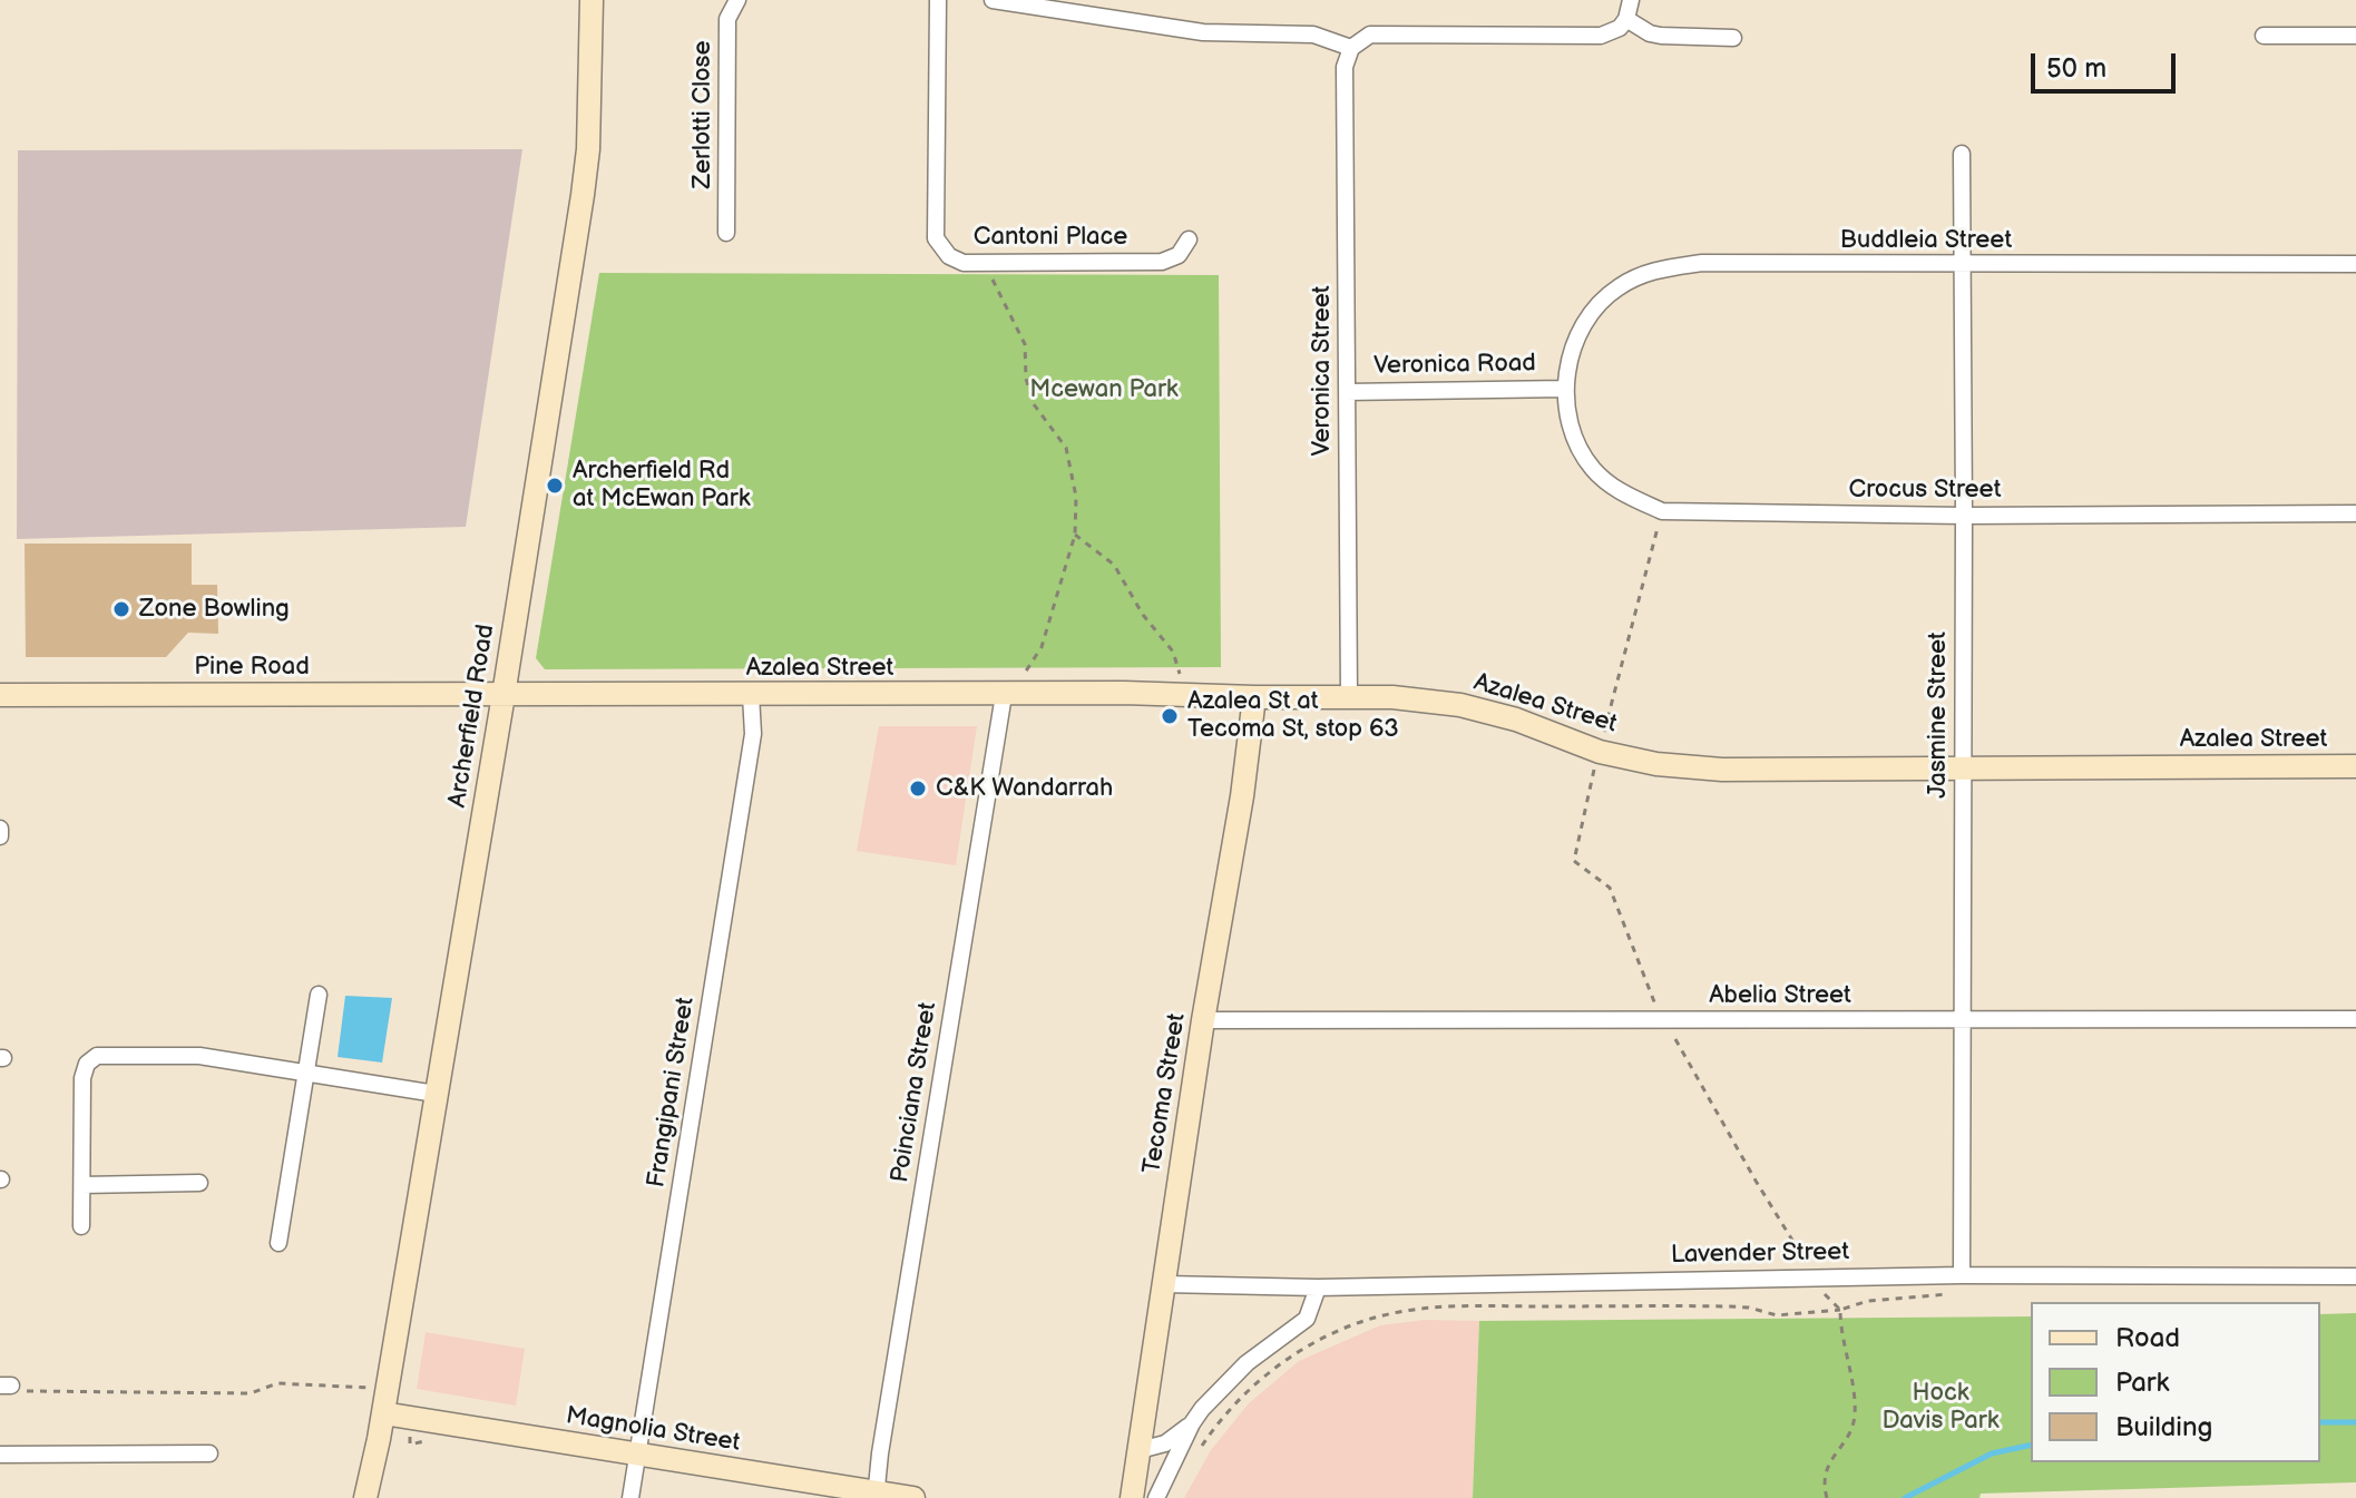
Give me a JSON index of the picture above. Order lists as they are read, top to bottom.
{
  "streets": {
    "street": [
      "Zerlotti Close",
      "Cantoni Place",
      "Buddleia Street",
      "Veronica Road",
      "Veronica Street",
      "Crocus Street",
      "Pine Road",
      "Azalea Street",
      "Jasmine Street",
      "Archerfield Road",
      "Abelia Street",
      "Frangipani Street",
      "Poinciana Street",
      "Tecoma Street",
      "Lavender Street",
      "Magnolia Street"
    ]
  },
  "crossings": [
    ["Buddleia Street", "Veronica Road"],
    ["Buddleia Street", "Crocus Street"],
    ["Buddleia Street", "Jasmine Street"],
    ["Veronica Road", "Veronica Street"],
    ["Veronica Road", "Crocus Street"],
    ["Veronica Street", "Azalea Street"],
    ["Crocus Street", "Jasmine Street"],
    ["Pine Road", "Azalea Street"],
    ["Pine Road", "Archerfield Road"],
    ["Azalea Street", "Jasmine Street"],
    ["Azalea Street", "Archerfield Road"],
    ["Azalea Street", "Frangipani Street"],
    ["Azalea Street", "Poinciana Street"],
    ["Azalea Street", "Tecoma Street"],
    ["Jasmine Street", "Abelia Street"],
    ["Jasmine Street", "Lavender Street"],
    ["Archerfield Road", "Magnolia Street"],
    ["Abelia Street", "Tecoma Street"],
    ["Frangipani Street", "Magnolia Street"],
    ["Poinciana Street", "Magnolia Street"],
    ["Tecoma Street", "Lavender Street"]
  ],
  "parks": ["Mcewan Park", "Hock Davis Park"],
  "places": [
    "Archerfield Rd at McEwan Park",
    "Zone Bowling",
    "Azalea St at Tecoma St, stop 63",
    "C&K Wandarrah"
  ],
  "legend": ["Road", "Park", "Building"],
  "scale_bar": "50 m"
}
